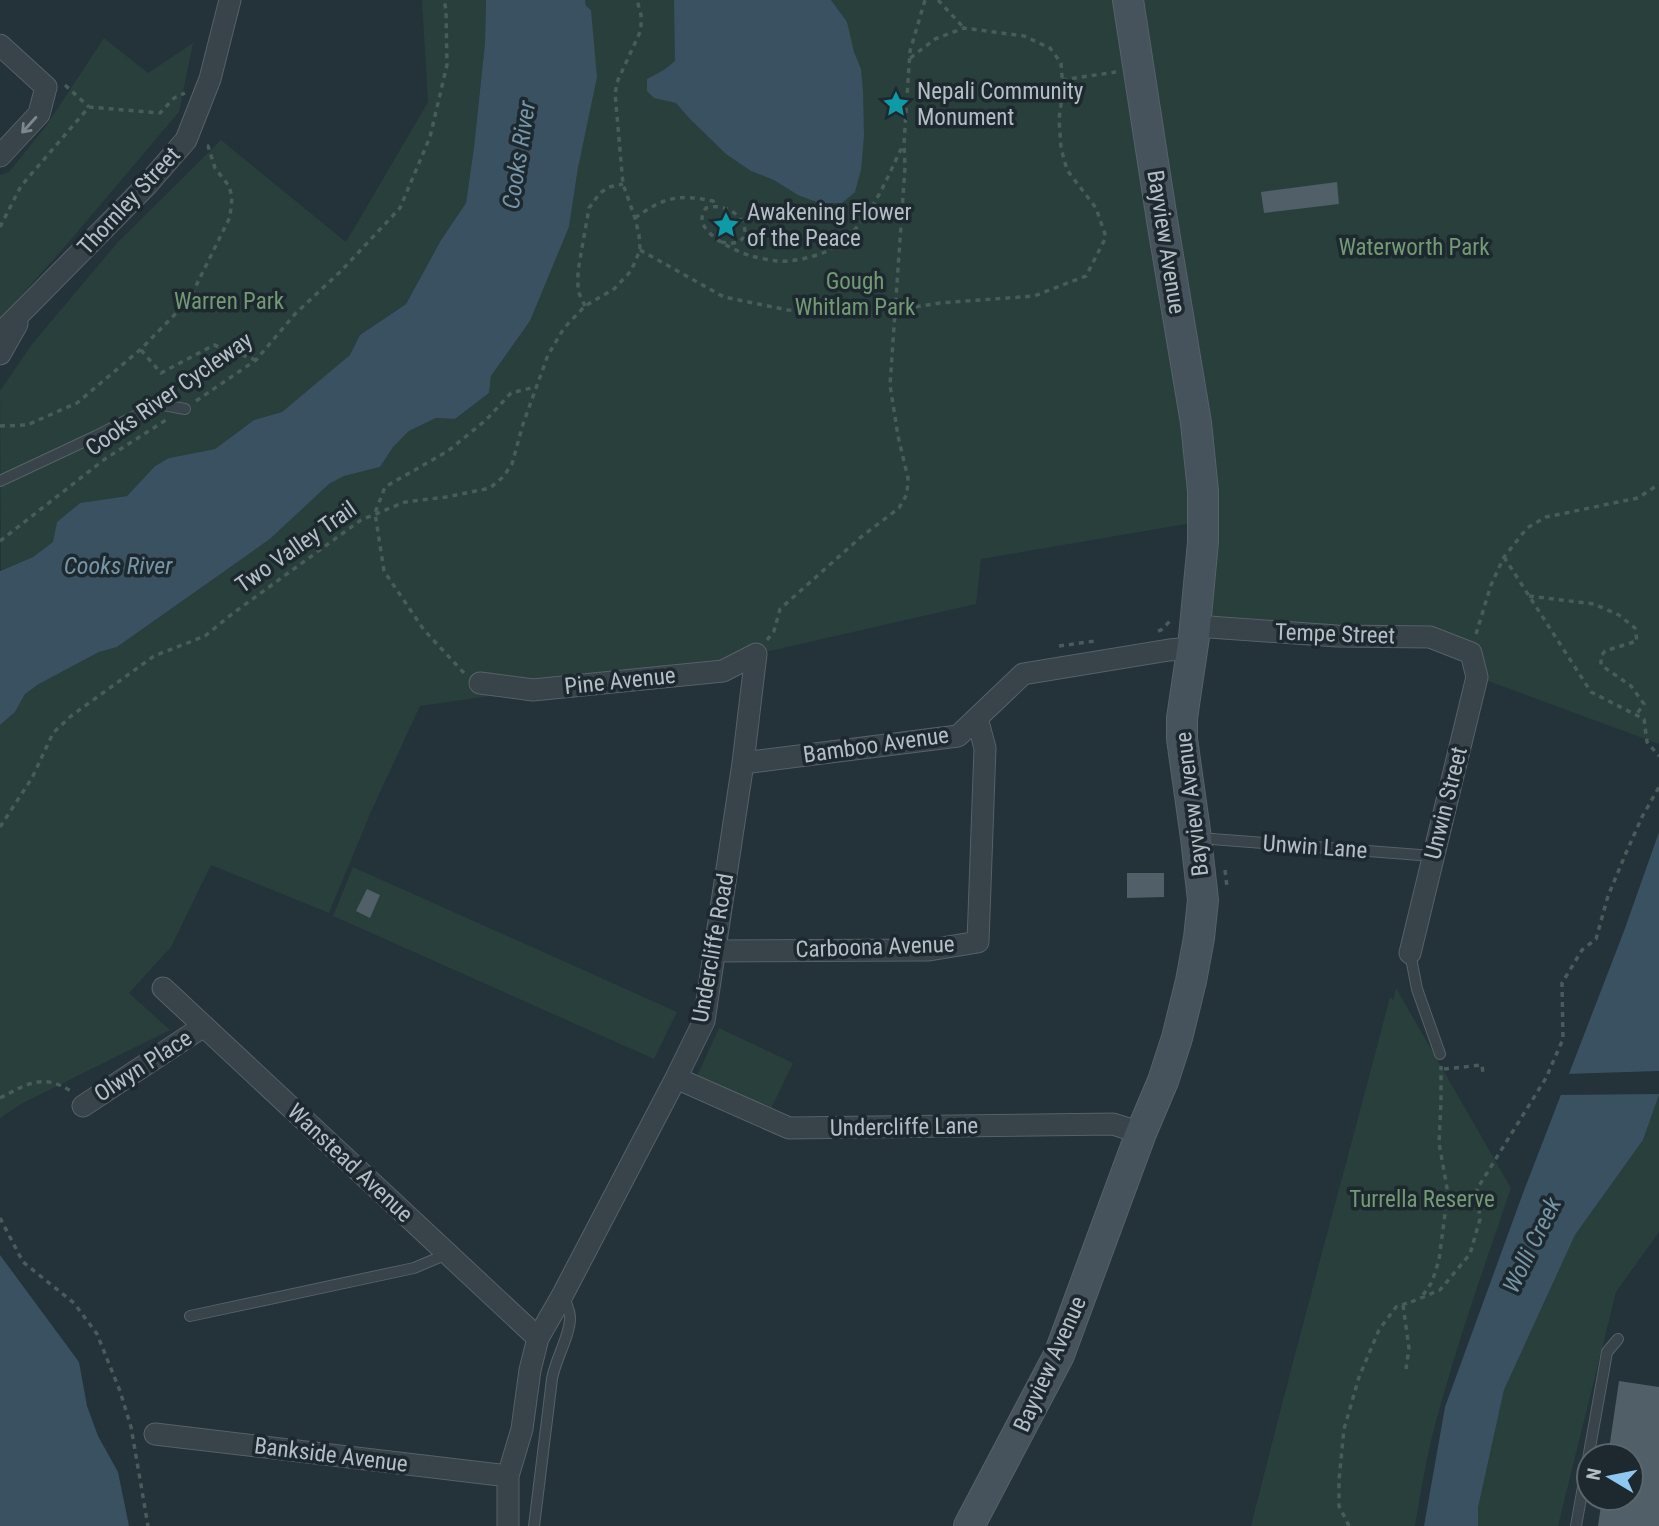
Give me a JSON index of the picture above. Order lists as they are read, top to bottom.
{
  "streets": {
    "main road": ["Bayview Avenue"],
    "street": [
      "Thornley Street",
      "Tempe Street",
      "Pine Avenue",
      "Bamboo Avenue",
      "Unwin Street",
      "Carboona Avenue",
      "Undercliffe Road",
      "Olwyn Place",
      "Undercliffe Lane",
      "Wanstead Avenue",
      "Bankside Avenue"
    ],
    "lane": ["Unwin Lane"],
    "path": ["Cooks River Cycleway", "Two Valley Trail"]
  },
  "crossings": [
    ["Bayview Avenue", "Tempe Street"],
    ["Bayview Avenue", "Bamboo Avenue"],
    ["Bayview Avenue", "Unwin Lane"],
    ["Bayview Avenue", "Undercliffe Lane"],
    ["Tempe Street", "Bamboo Avenue"],
    ["Tempe Street", "Unwin Street"],
    ["Pine Avenue", "Undercliffe Road"],
    ["Bamboo Avenue", "Carboona Avenue"],
    ["Bamboo Avenue", "Undercliffe Road"],
    ["Unwin Street", "Unwin Lane"],
    ["Carboona Avenue", "Undercliffe Road"],
    ["Undercliffe Road", "Undercliffe Lane"],
    ["Undercliffe Road", "Wanstead Avenue"],
    ["Undercliffe Road", "Bankside Avenue"],
    ["Olwyn Place", "Wanstead Avenue"]
  ],
  "water": ["Cooks River", "Wolli Creek"],
  "parks": [
    "Waterworth Park",
    "Gough Whitlam Park",
    "Warren Park",
    "Turrella Reserve"
  ],
  "places": {
    "place": ["Nepali Community Monument", "Awakening Flower of the Peace"]
  },
  "north": "left"
}
